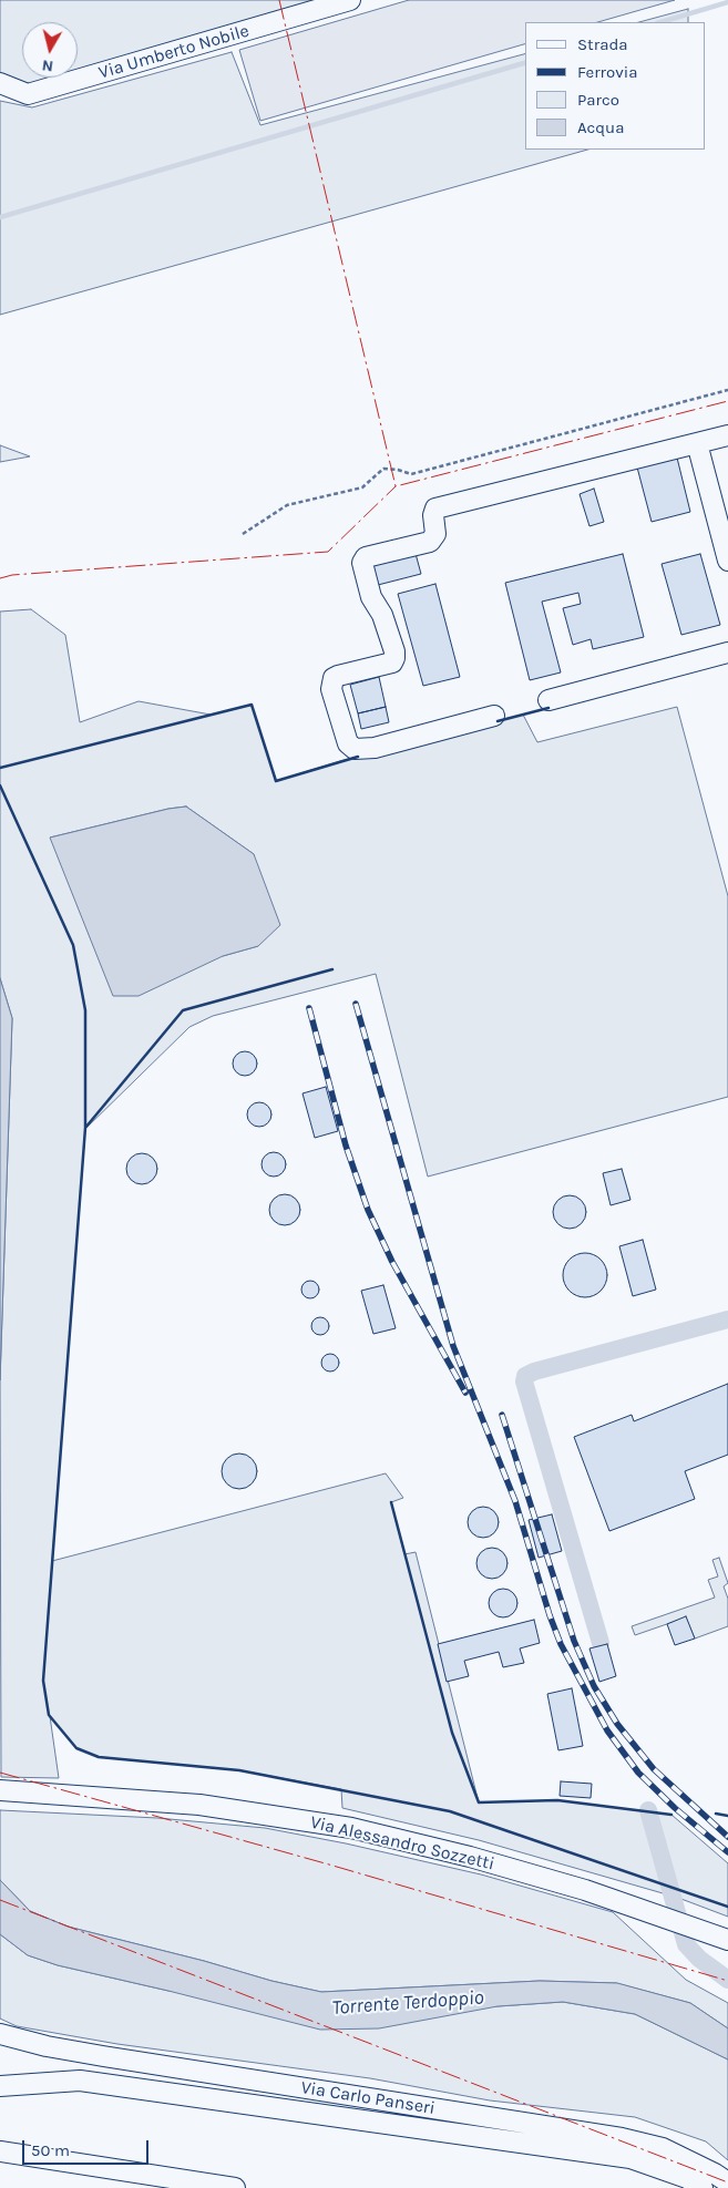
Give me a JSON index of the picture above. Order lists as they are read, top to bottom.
{
  "streets": {
    "street": ["Via Umberto Nobile", "Via Alessandro Sozzetti", "Via Carlo Panseri"]
  },
  "water": ["Torrente Terdoppio"],
  "legend": [
    "Strada",
    "Ferrovia",
    "Parco",
    "Acqua"
  ],
  "scale_bar": "50 m",
  "north": "bottom"
}
